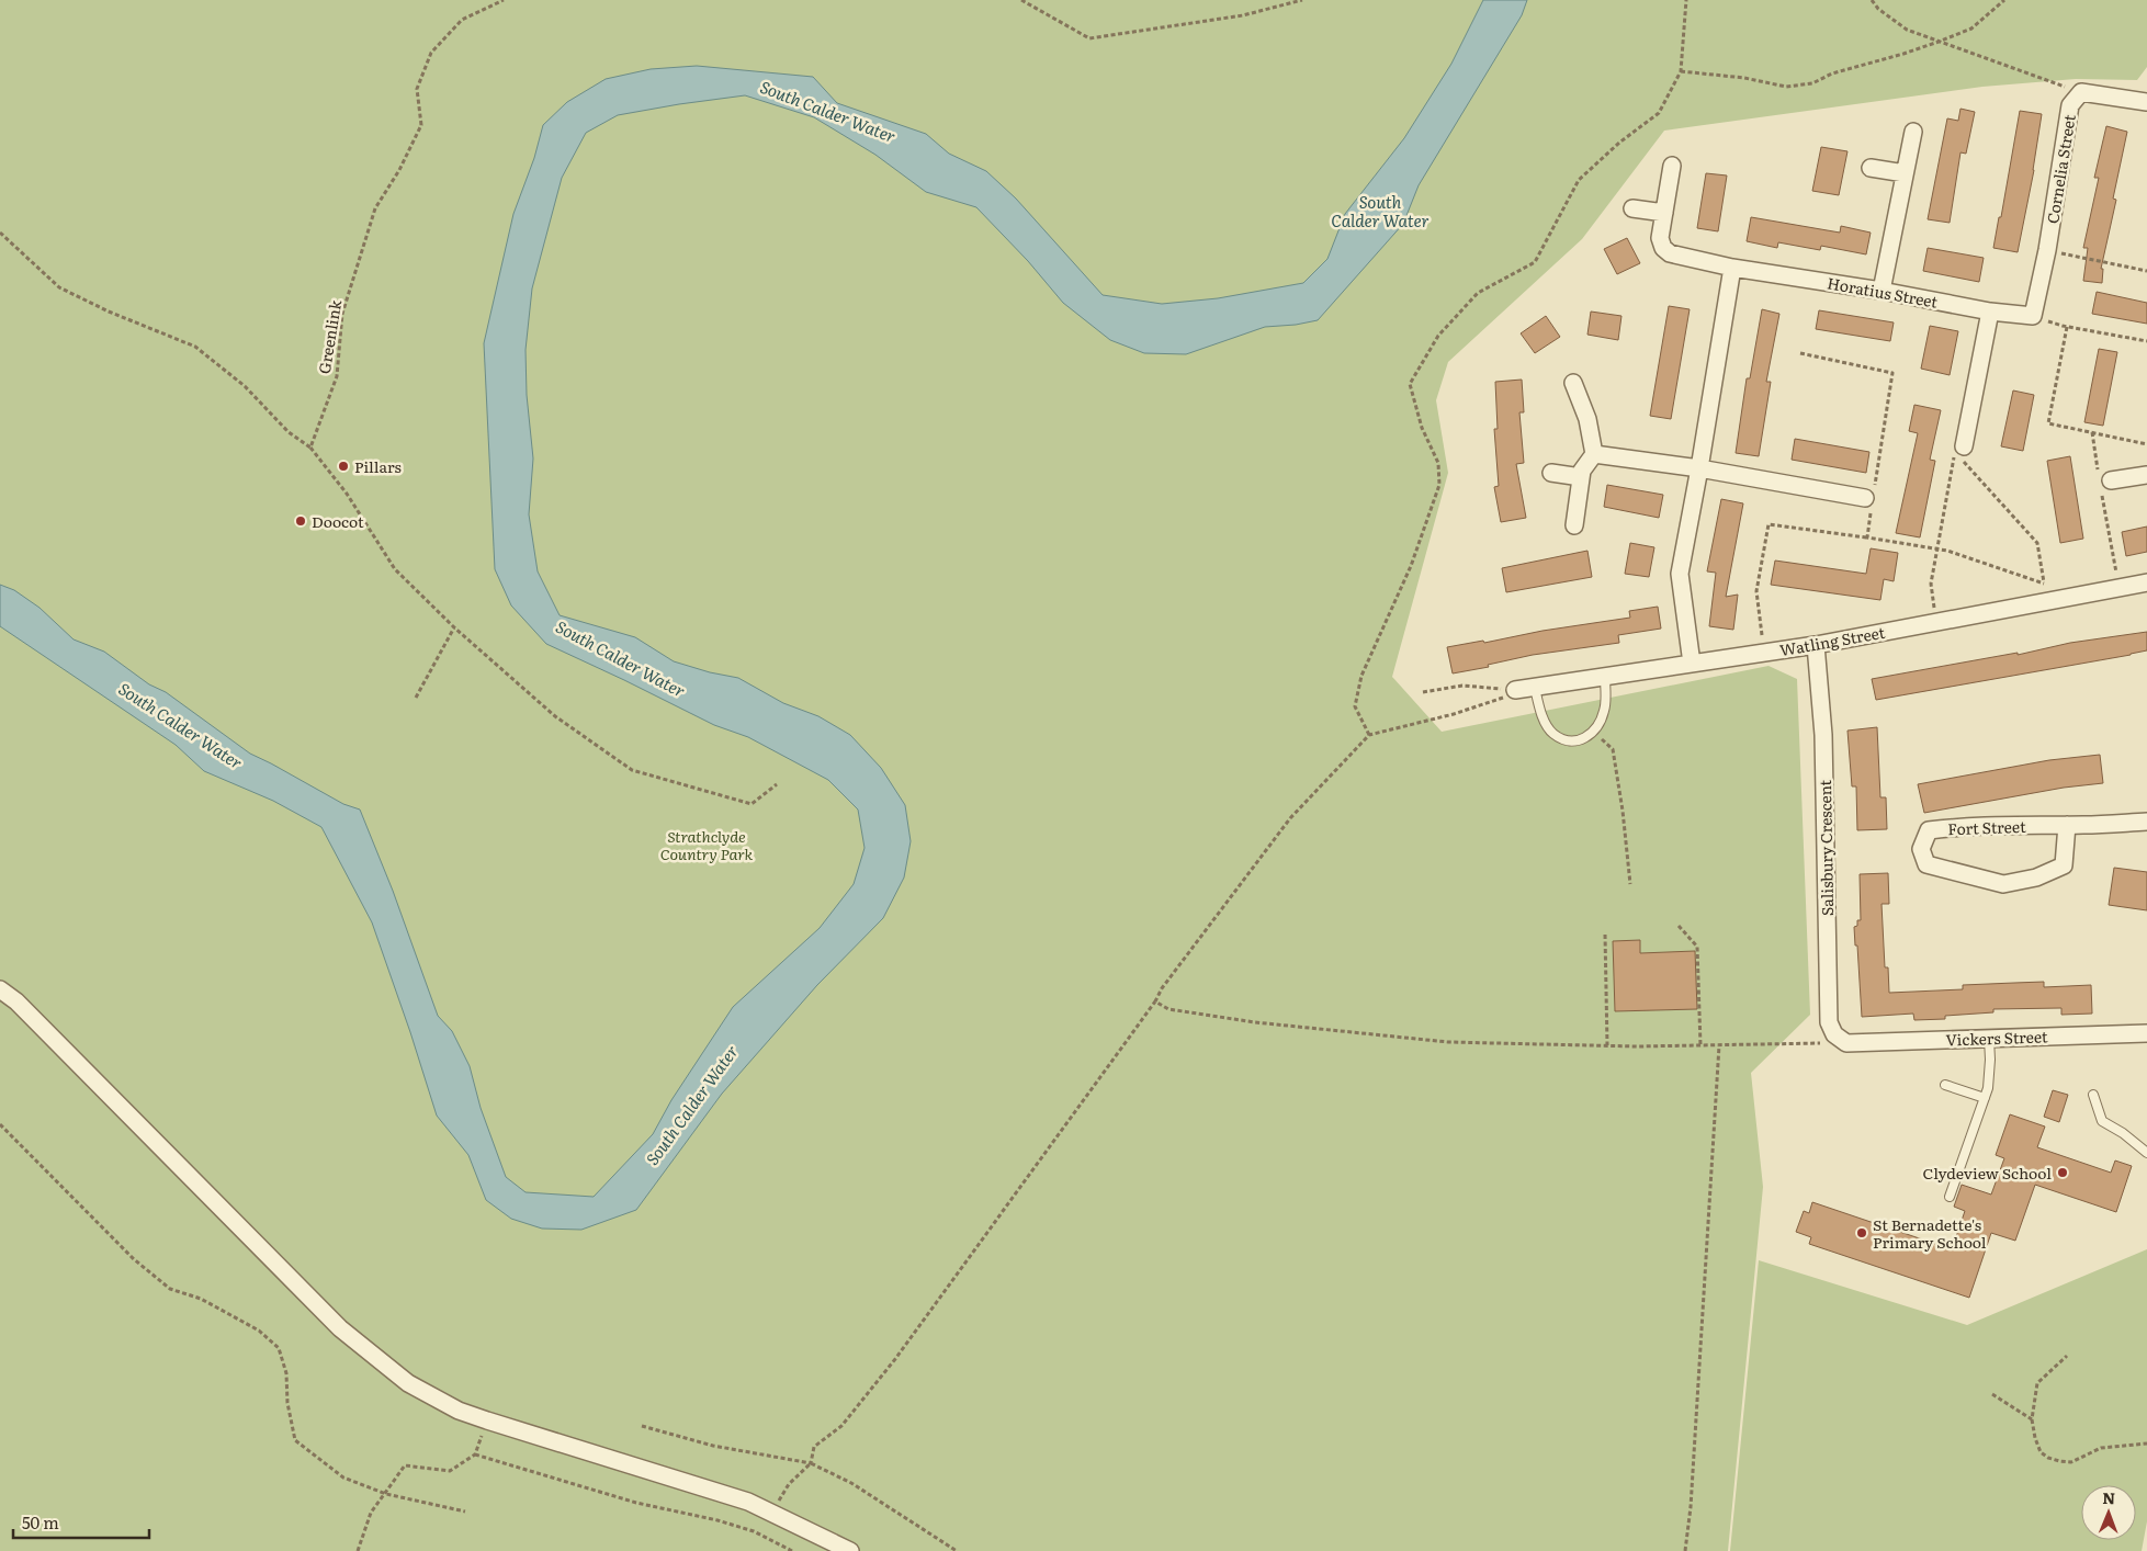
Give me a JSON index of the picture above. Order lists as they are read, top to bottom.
{
  "streets": {
    "street": [
      "Cornelia Street",
      "Horatius Street",
      "Watling Street",
      "Fort Street",
      "Salisbury Crescent",
      "Vickers Street"
    ],
    "path": ["Greenlink"]
  },
  "crossings": [
    ["Cornelia Street", "Horatius Street"],
    ["Watling Street", "Salisbury Crescent"],
    ["Salisbury Crescent", "Vickers Street"]
  ],
  "water": ["South Calder Water"],
  "parks": ["Strathclyde Country Park"],
  "places": [
    "Pillars",
    "Doocot",
    "Clydeview School",
    "St Bernadette's Primary School"
  ],
  "scale_bar": "50 m",
  "north": "top"
}
